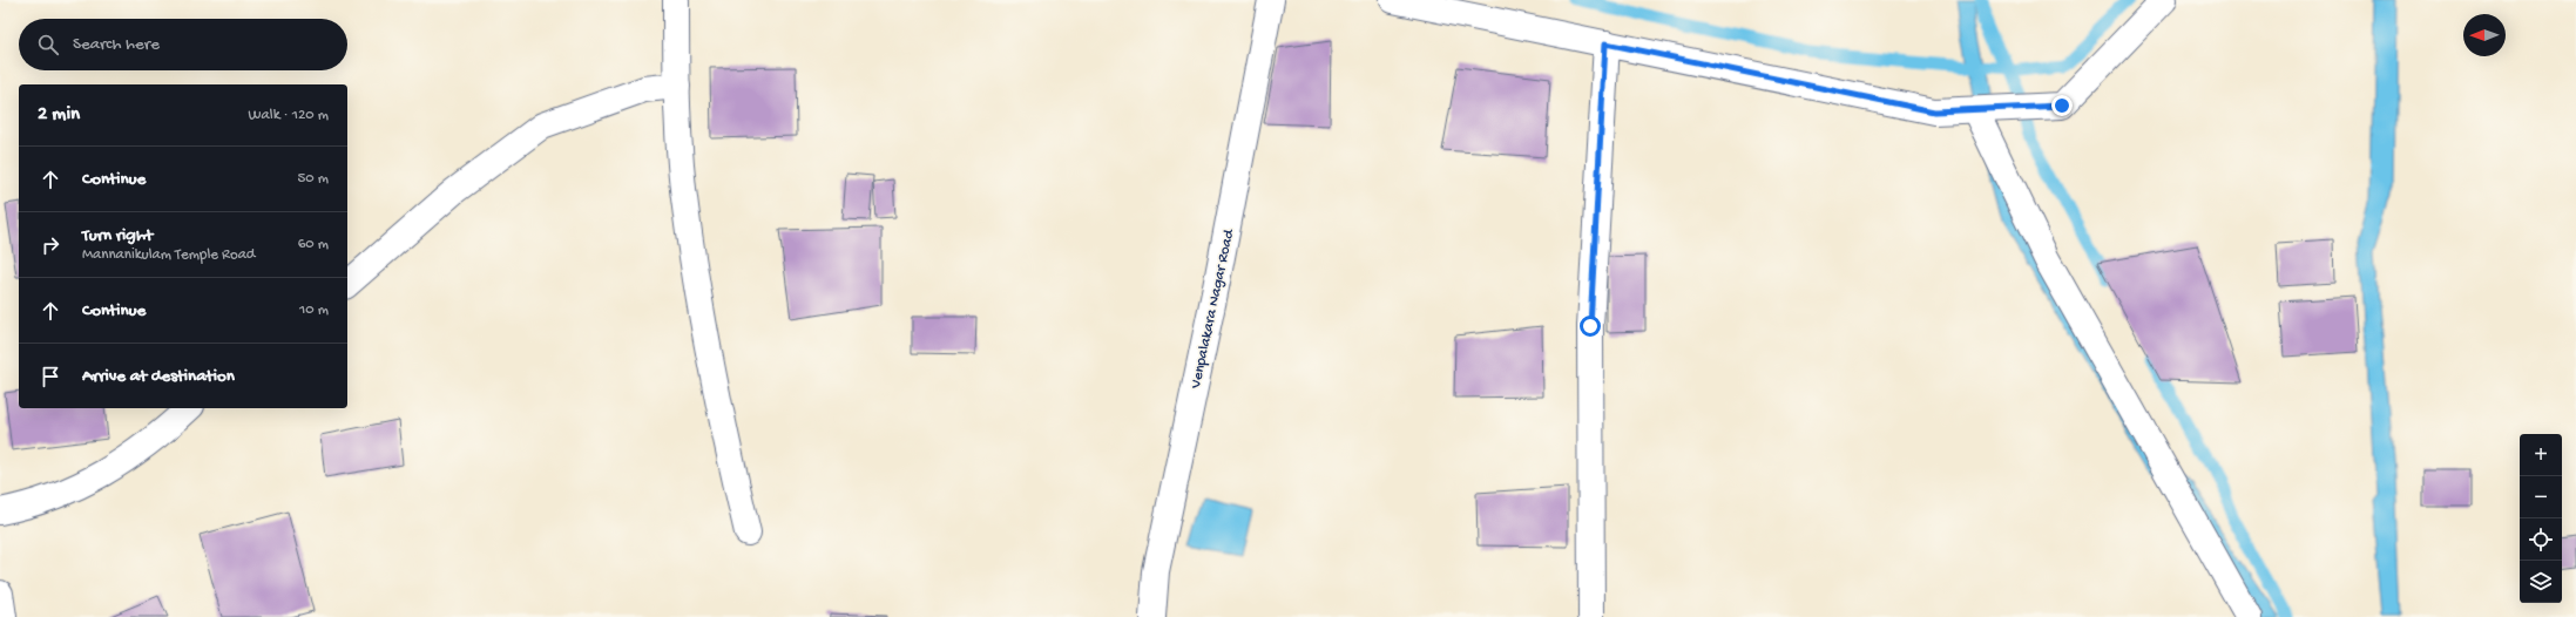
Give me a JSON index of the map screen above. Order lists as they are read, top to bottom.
{
  "streets": {
    "street": ["Venpalakara Nagar Road"]
  },
  "north": "left",
  "page": {
    "search": "Search here",
    "heading": ["2 min", "Walk · 120 m"],
    "list": [
      ["Continue", "50 m"],
      ["Turn right", "Mannanikulam Temple Road", "60 m"],
      ["Continue", "10 m"],
      "Arrive at destination"
    ],
    "map_buttons": ["+", "−"]
  }
}
